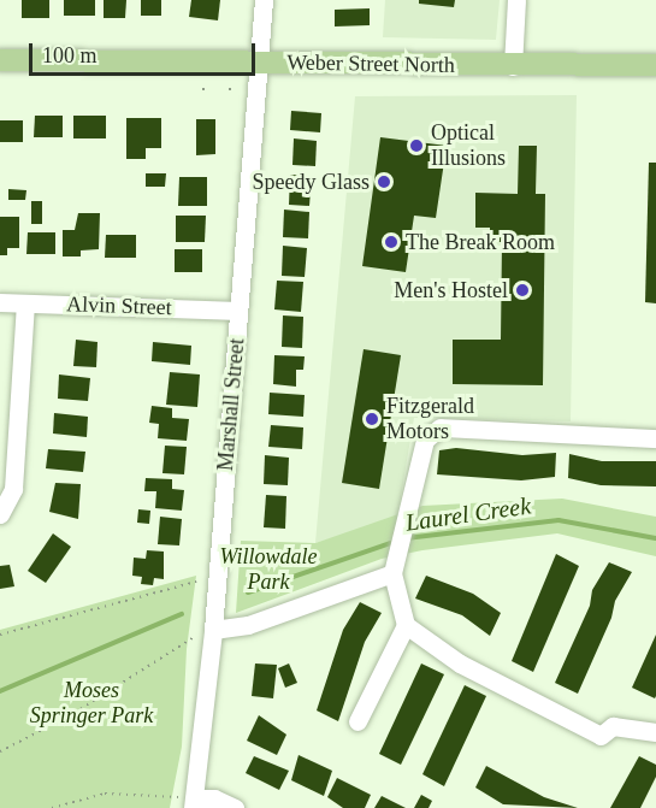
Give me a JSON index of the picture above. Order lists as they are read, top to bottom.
{
  "streets": {
    "main road": ["Weber Street North"],
    "street": ["Alvin Street", "Marshall Street"]
  },
  "crossings": [
    ["Weber Street North", "Marshall Street"],
    ["Alvin Street", "Marshall Street"]
  ],
  "water": ["Laurel Creek"],
  "parks": ["Willowdale Park", "Moses Springer Park"],
  "places": [
    "Optical Illusions",
    "Speedy Glass",
    "The Break Room",
    "Men's Hostel",
    "Fitzgerald Motors"
  ],
  "scale_bar": "100 m"
}
